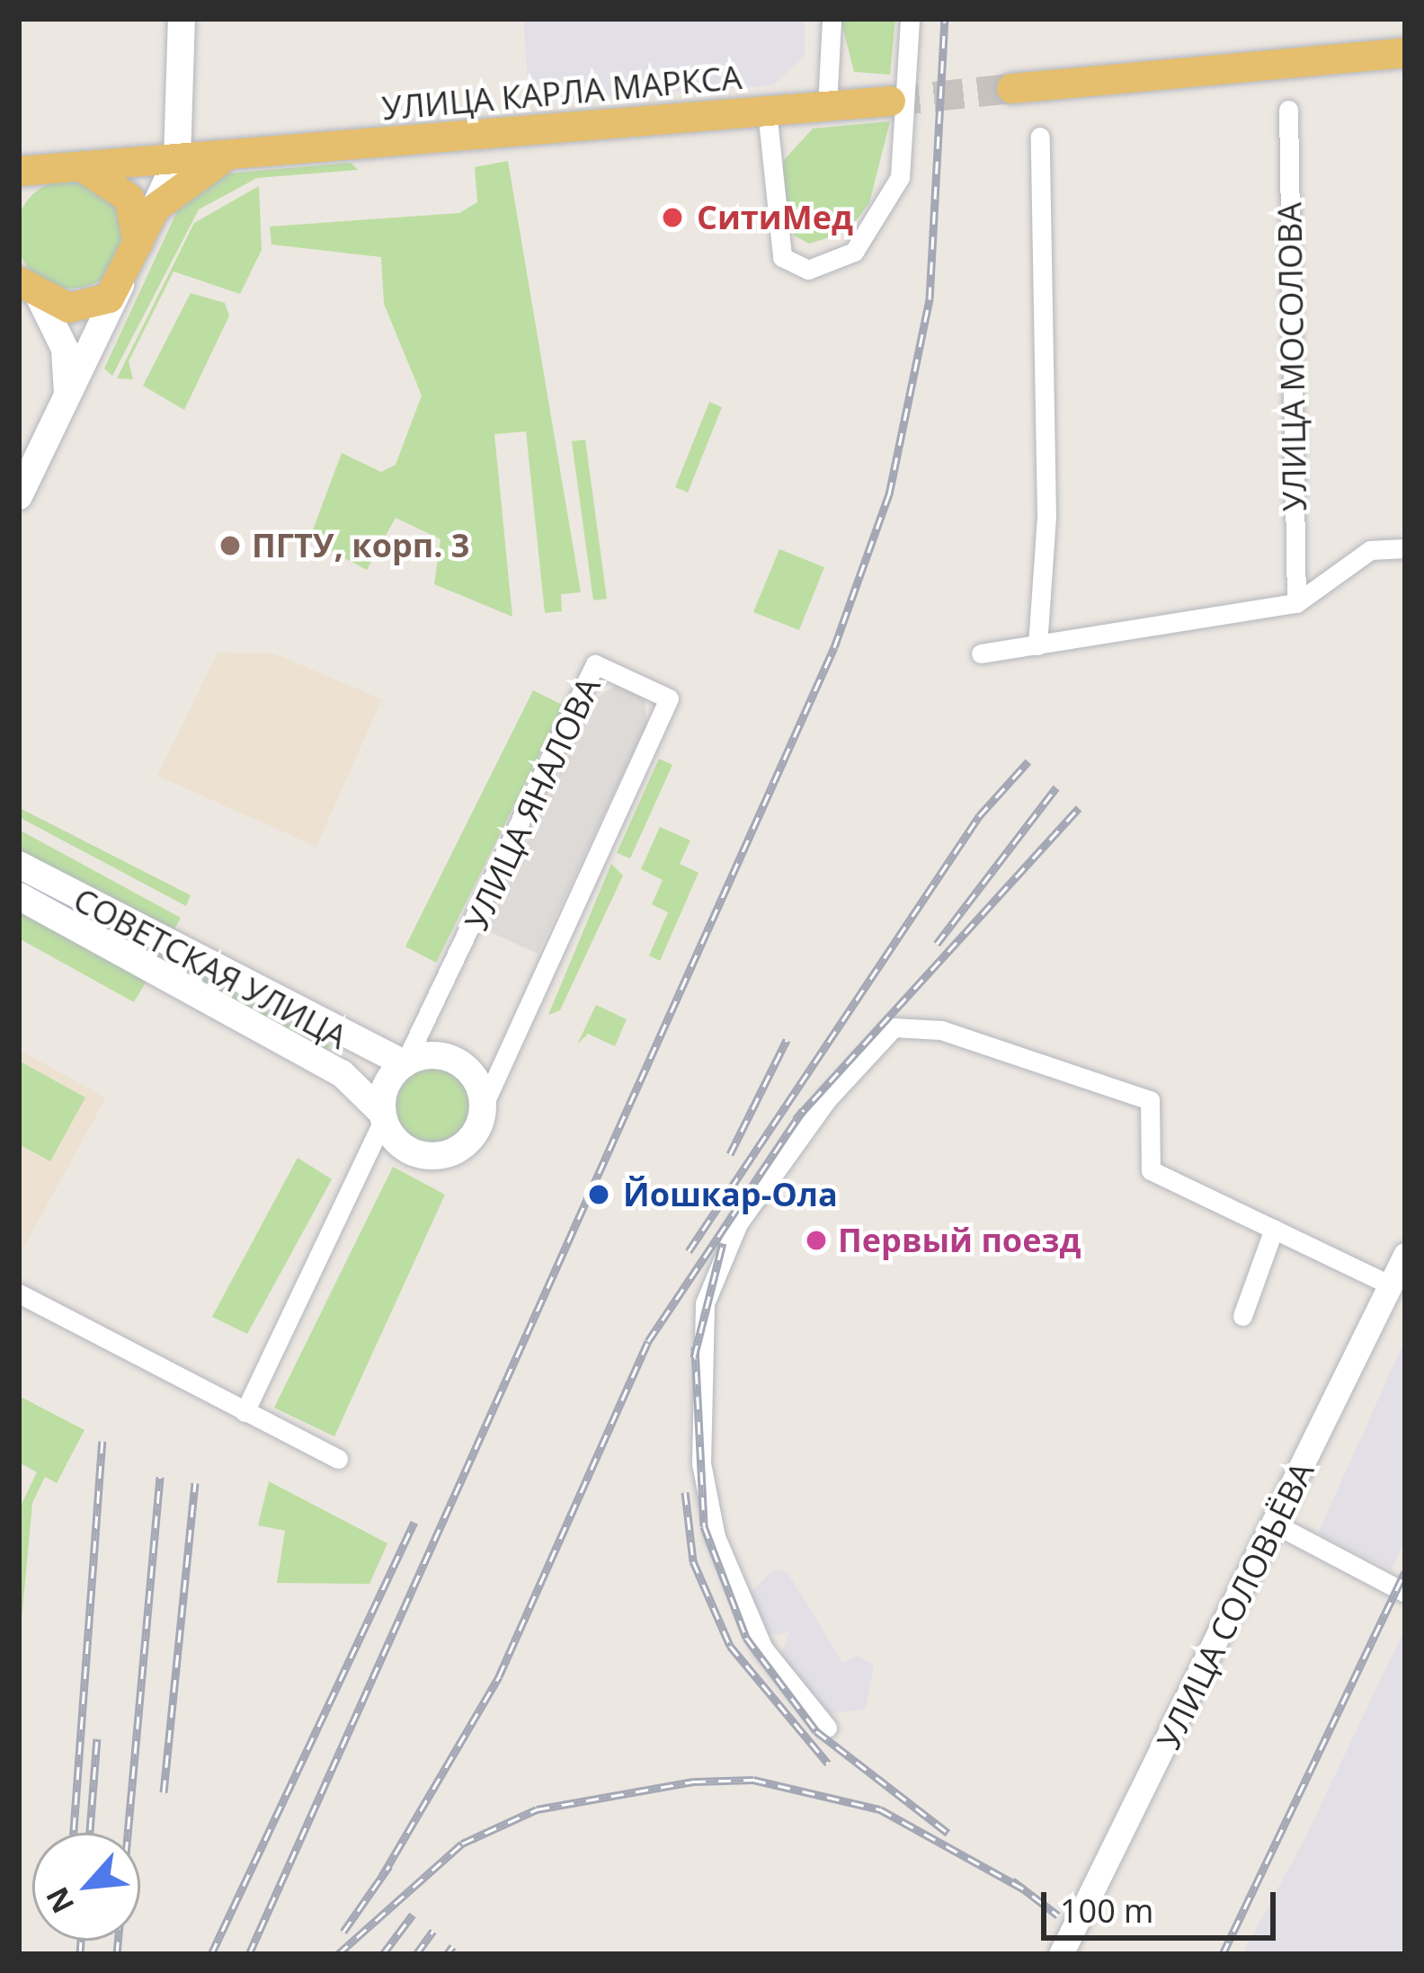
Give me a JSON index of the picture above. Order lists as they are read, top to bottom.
{
  "streets": {
    "main road": ["УЛИЦА КАРЛА МАРКСА", "СОВЕТСКАЯ УЛИЦА"],
    "street": ["УЛИЦА МОСОЛОВА", "УЛИЦА ЯНАЛОВА", "УЛИЦА СОЛОВЬЁВА"]
  },
  "crossings": [
    ["УЛИЦА ЯНАЛОВА", "СОВЕТСКАЯ УЛИЦА"]
  ],
  "places": [
    "СитиМед",
    "ПГТУ, корп. 3",
    "Йошкар-Ола",
    "Первый поезд"
  ],
  "scale_bar": "100 m",
  "north": "bottom left"
}
